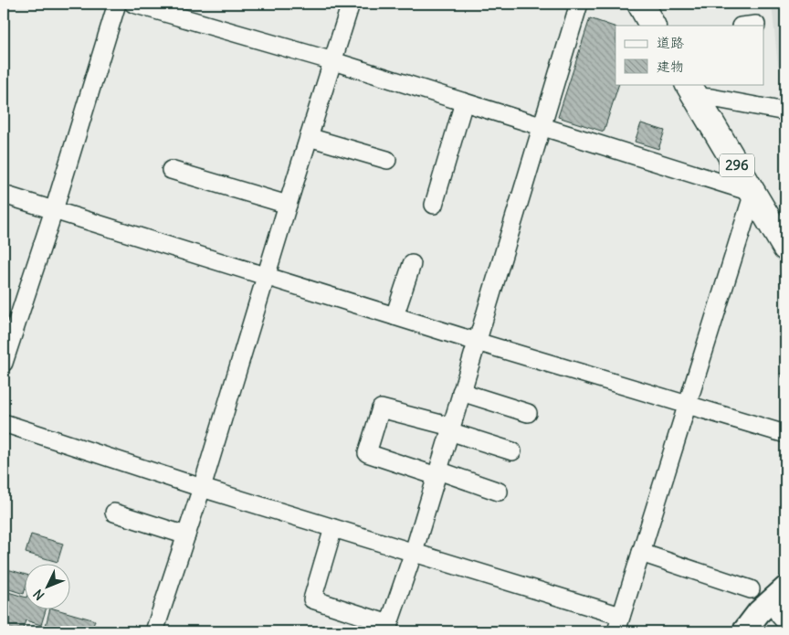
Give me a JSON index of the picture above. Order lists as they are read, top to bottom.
{
  "streets": {
    "highway": ["296"]
  },
  "legend": ["道路", "建物"],
  "north": "bottom left"
}
